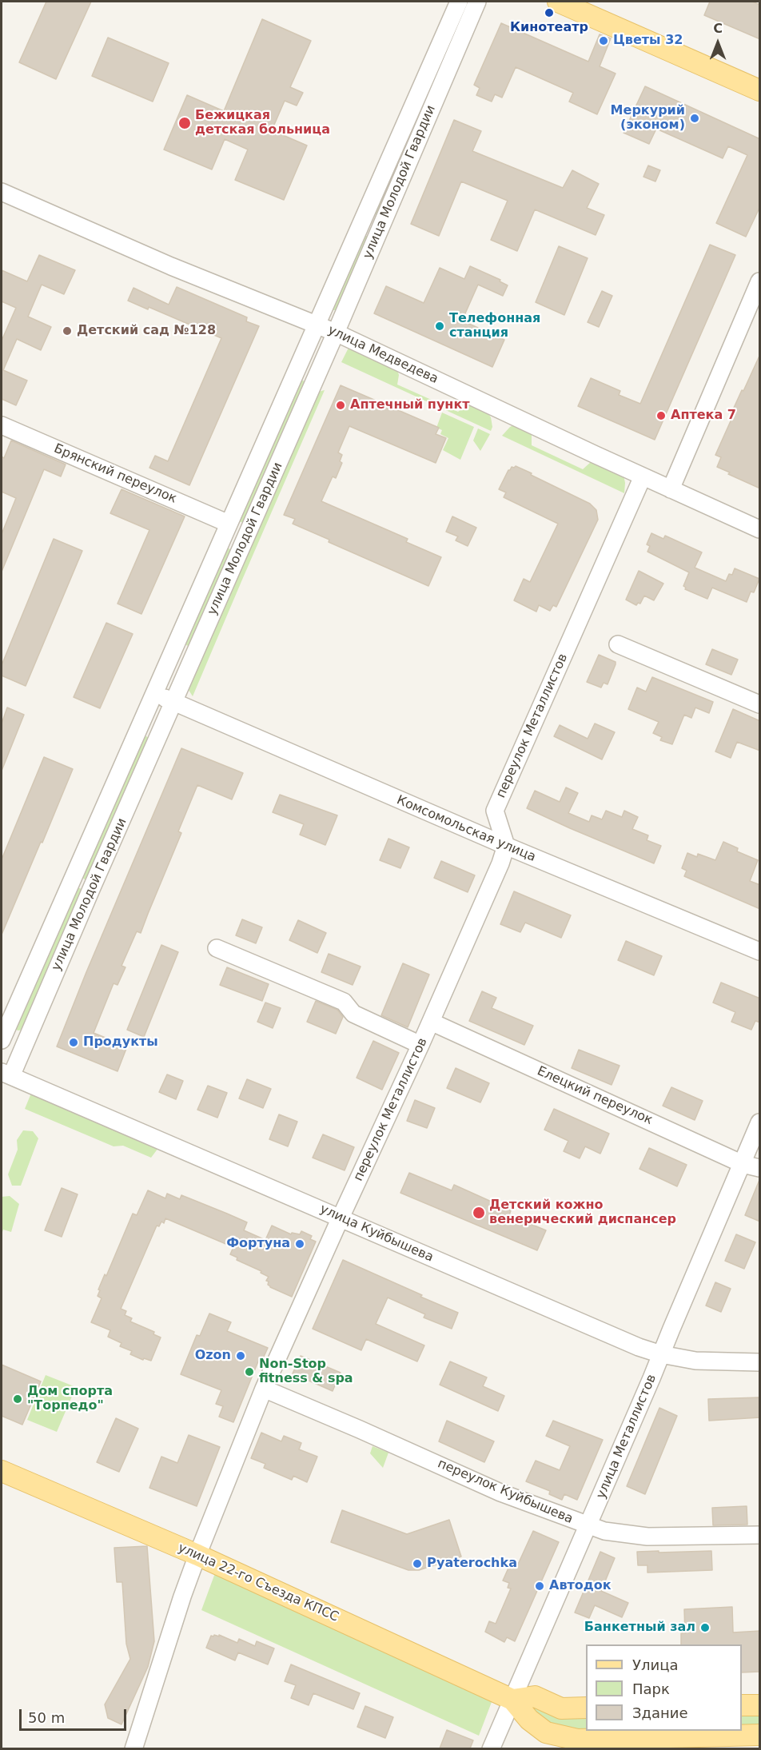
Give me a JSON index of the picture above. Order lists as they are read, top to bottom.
{
  "streets": {
    "main road": ["улица 22-го Съезда КПСС"],
    "street": [
      "улица Молодой Гвардии",
      "улица Медведева",
      "Брянский переулок",
      "переулок Металлистов",
      "Комсомольская улица",
      "Елецкий переулок",
      "улица Куйбышева",
      "улица Металлистов",
      "переулок Куйбышева"
    ]
  },
  "crossings": [
    ["улица Молодой Гвардии", "улица Медведева"],
    ["улица Молодой Гвардии", "Брянский переулок"],
    ["улица Молодой Гвардии", "Комсомольская улица"],
    ["улица Молодой Гвардии", "улица Куйбышева"],
    ["улица Медведева", "переулок Металлистов"],
    ["переулок Металлистов", "Комсомольская улица"],
    ["переулок Металлистов", "Елецкий переулок"],
    ["переулок Металлистов", "улица Куйбышева"],
    ["переулок Металлистов", "переулок Куйбышева"],
    ["переулок Металлистов", "улица 22-го Съезда КПСС"],
    ["Елецкий переулок", "улица Металлистов"],
    ["улица Куйбышева", "улица Металлистов"],
    ["улица Металлистов", "переулок Куйбышева"],
    ["улица Металлистов", "улица 22-го Съезда КПСС"]
  ],
  "places": [
    "Кинотеатр",
    "Цветы 32",
    "Меркурий (эконом)",
    "Бежицкая детская больница",
    "Телефонная станция",
    "Детский сад №128",
    "Аптечный пункт",
    "Аптека 7",
    "Продукты",
    "Детский кожно венерический диспансер",
    "Фортуна",
    "Ozon",
    "Non-Stop fitness & spa",
    "Дом спорта \"Торпедо\"",
    "Pyaterochka",
    "Автодок",
    "Банкетный зал"
  ],
  "legend": ["Улица", "Парк", "Здание"],
  "scale_bar": "50 m",
  "north": "top"
}
